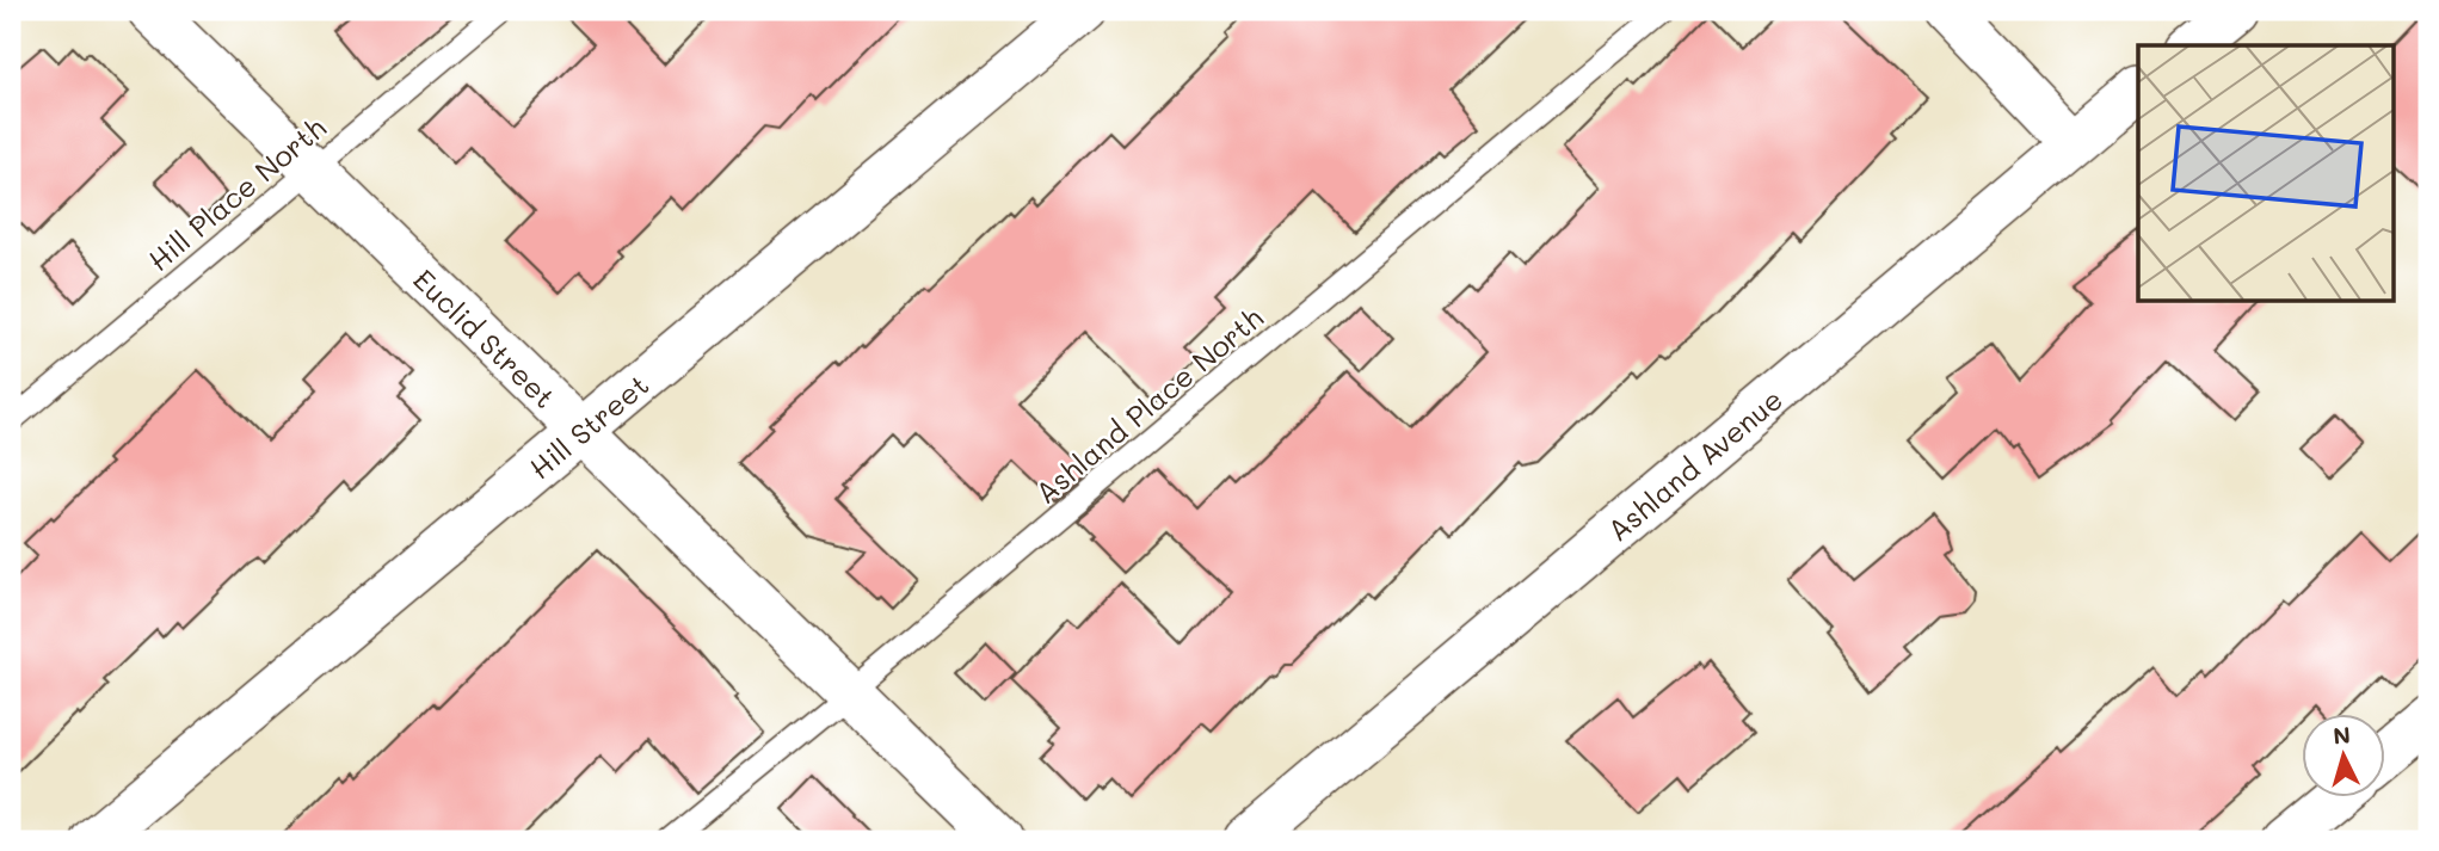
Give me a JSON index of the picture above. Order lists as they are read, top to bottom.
{
  "streets": {
    "street": ["Euclid Street", "Hill Street", "Ashland Avenue"],
    "lane": ["Hill Place North", "Ashland Place North"]
  },
  "crossings": [
    ["Hill Place North", "Euclid Street"],
    ["Euclid Street", "Ashland Place North"],
    ["Euclid Street", "Hill Street"]
  ],
  "north": "top"
}
